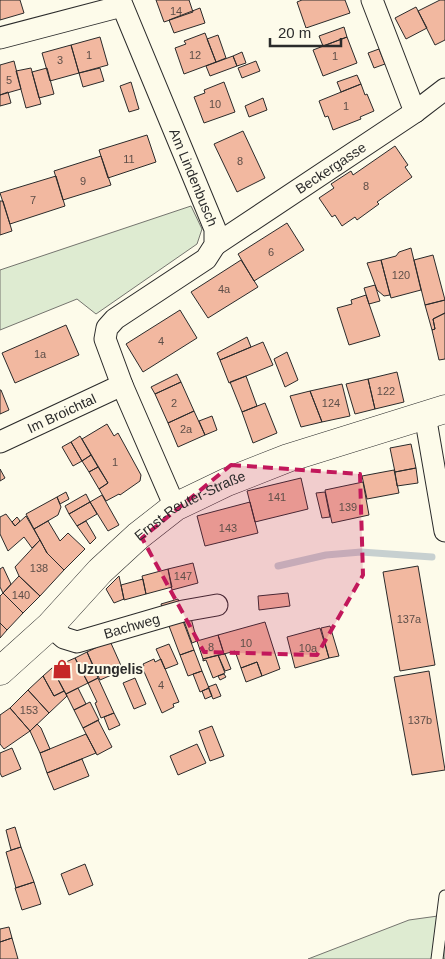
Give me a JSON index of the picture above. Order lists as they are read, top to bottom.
{
  "streets": {
    "street": [
      "Beckergasse",
      "Am Lindenbusch",
      "Im Broichtal",
      "Ernst-Reuter-Straße",
      "Bachweg"
    ]
  },
  "crossings": [
    ["Beckergasse", "Am Lindenbusch"],
    ["Am Lindenbusch", "Im Broichtal"],
    ["Am Lindenbusch", "Ernst-Reuter-Straße"],
    ["Ernst-Reuter-Straße", "Bachweg"]
  ],
  "places": {
    "shop": ["Uzungelis"]
  },
  "house_numbers": [
    "14",
    "1",
    "12",
    "1",
    "3",
    "5",
    "10",
    "1",
    "11",
    "8",
    "9",
    "8",
    "7",
    "6",
    "120",
    "4a",
    "4",
    "1a",
    "122",
    "2",
    "124",
    "2a",
    "1",
    "141",
    "139",
    "143",
    "138",
    "147",
    "140",
    "137a",
    "10",
    "8",
    "10a",
    "4",
    "153",
    "137b"
  ],
  "scale_bar": "20 m"
}
